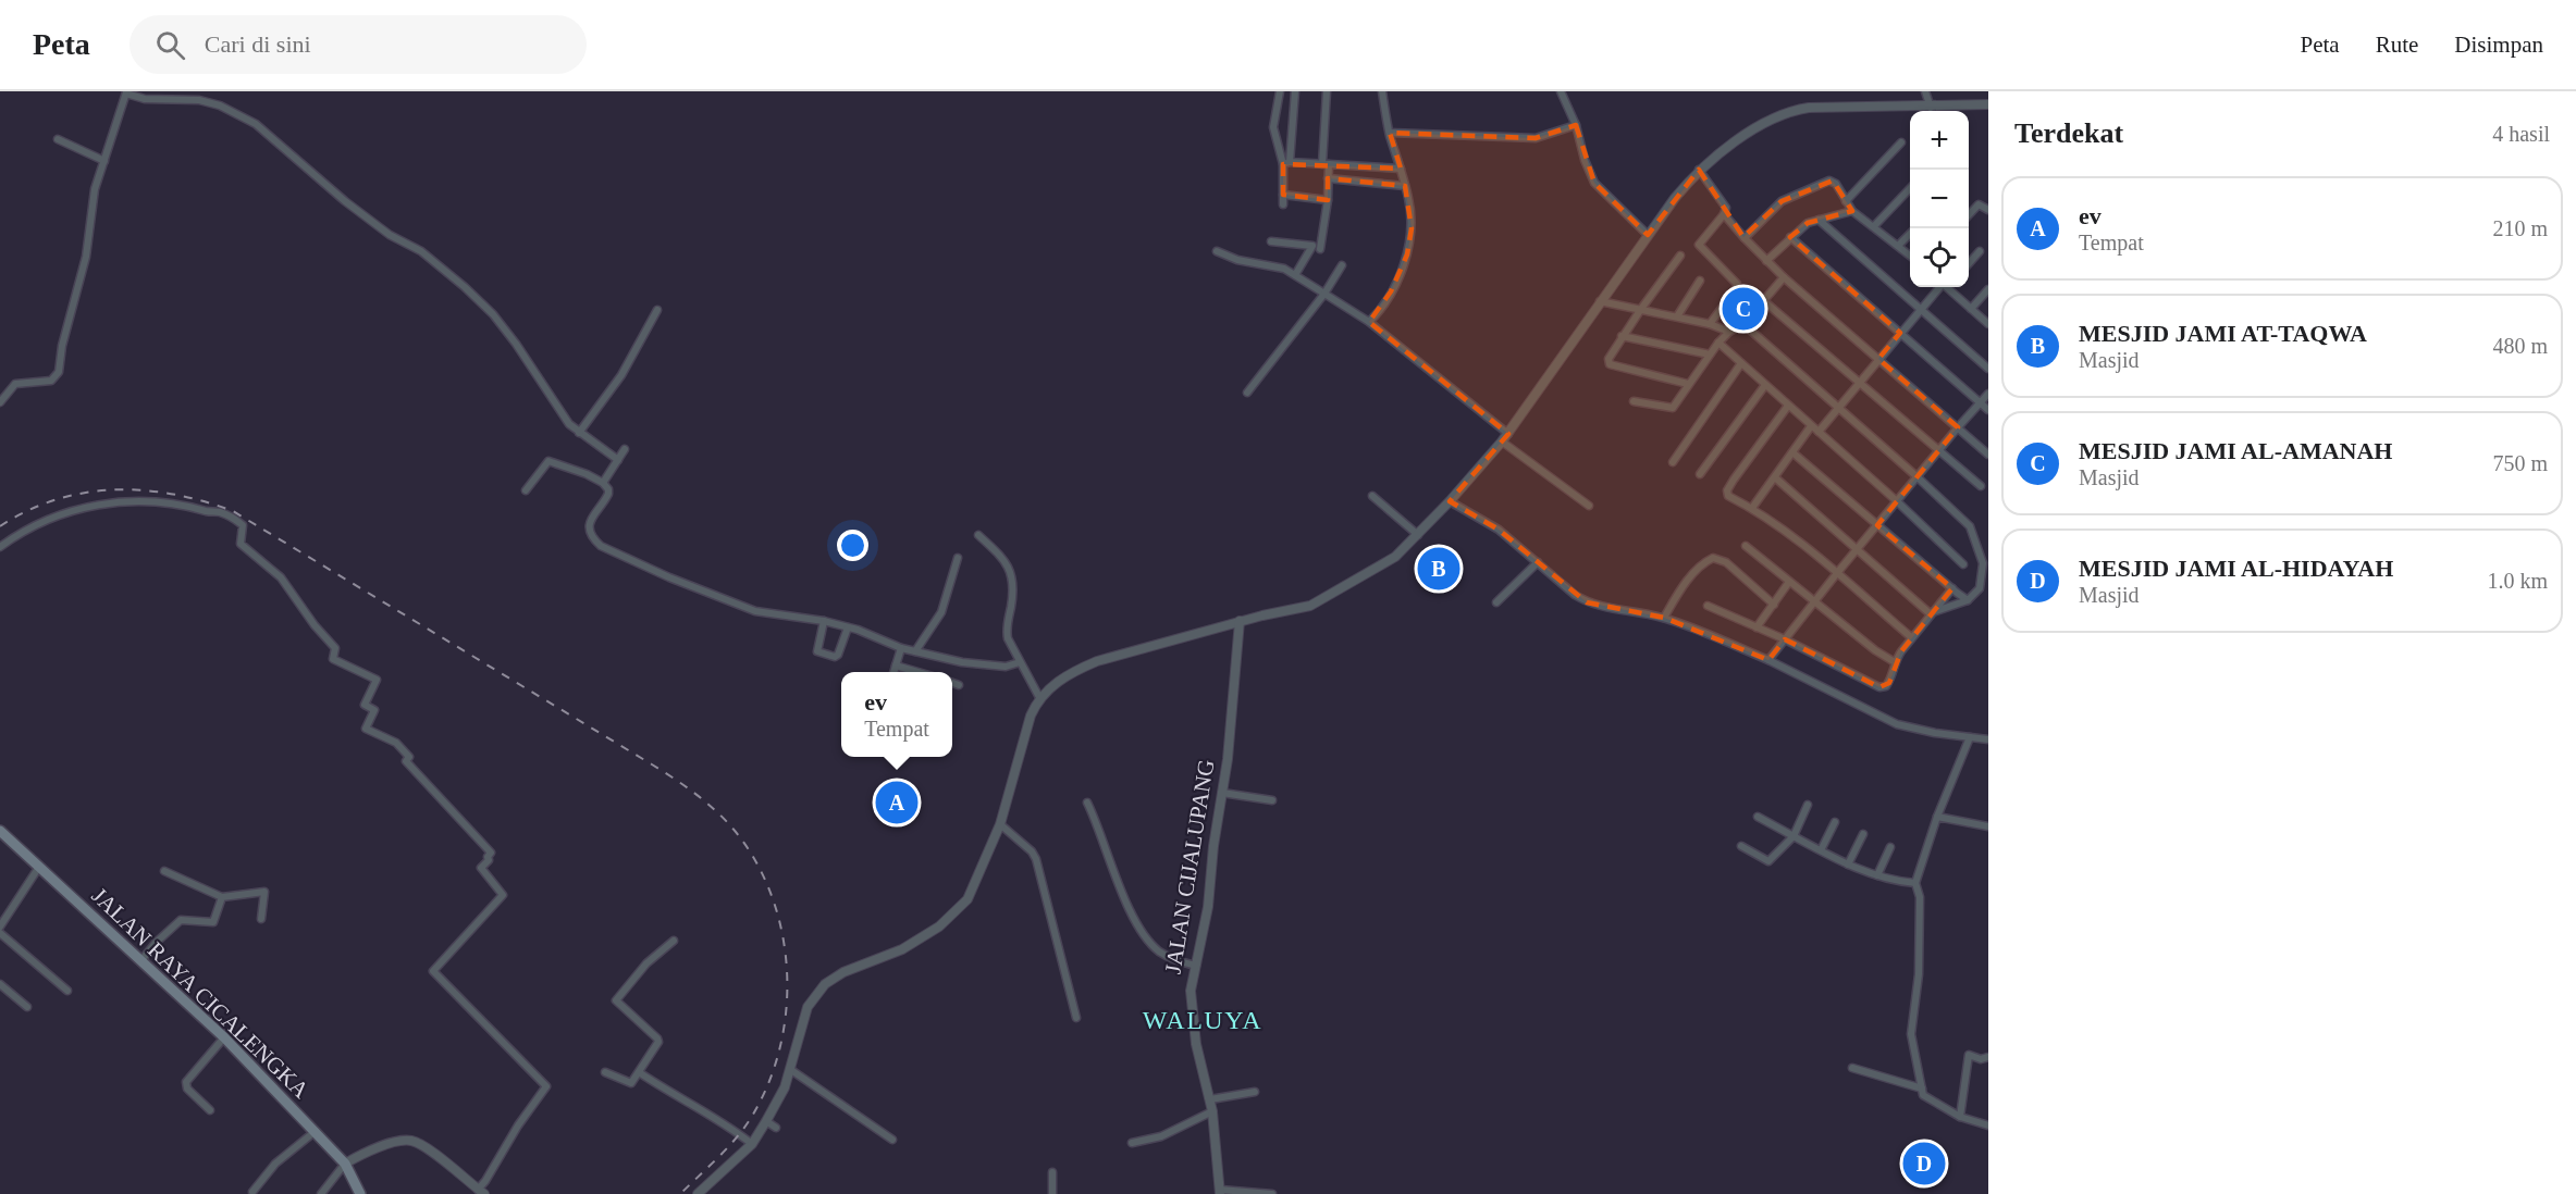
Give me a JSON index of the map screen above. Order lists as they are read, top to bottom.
{
  "streets": {
    "main road": ["JALAN RAYA CICALENGKA"],
    "street": ["JALAN CIJALUPANG"]
  },
  "districts": ["WALUYA"],
  "page": {
    "header": "Peta",
    "search": "Cari di sini",
    "nav": ["Peta", "Rute", "Disimpan"],
    "heading": ["Terdekat", "4 hasil"],
    "map_buttons": ["+", "−"],
    "list": [
      {
        "mark": "A",
        "name": "ev",
        "note": "Tempat",
        "value": "210 m"
      },
      {
        "mark": "B",
        "name": "MESJID JAMI AT-TAQWA",
        "note": "Masjid",
        "value": "480 m"
      },
      {
        "mark": "C",
        "name": "MESJID JAMI AL-AMANAH",
        "note": "Masjid",
        "value": "750 m"
      },
      {
        "mark": "D",
        "name": "MESJID JAMI AL-HIDAYAH",
        "note": "Masjid",
        "value": "1.0 km"
      }
    ],
    "pins": [
      "C",
      "B",
      "A",
      "D"
    ],
    "popup": ["ev", "Tempat"]
  }
}
